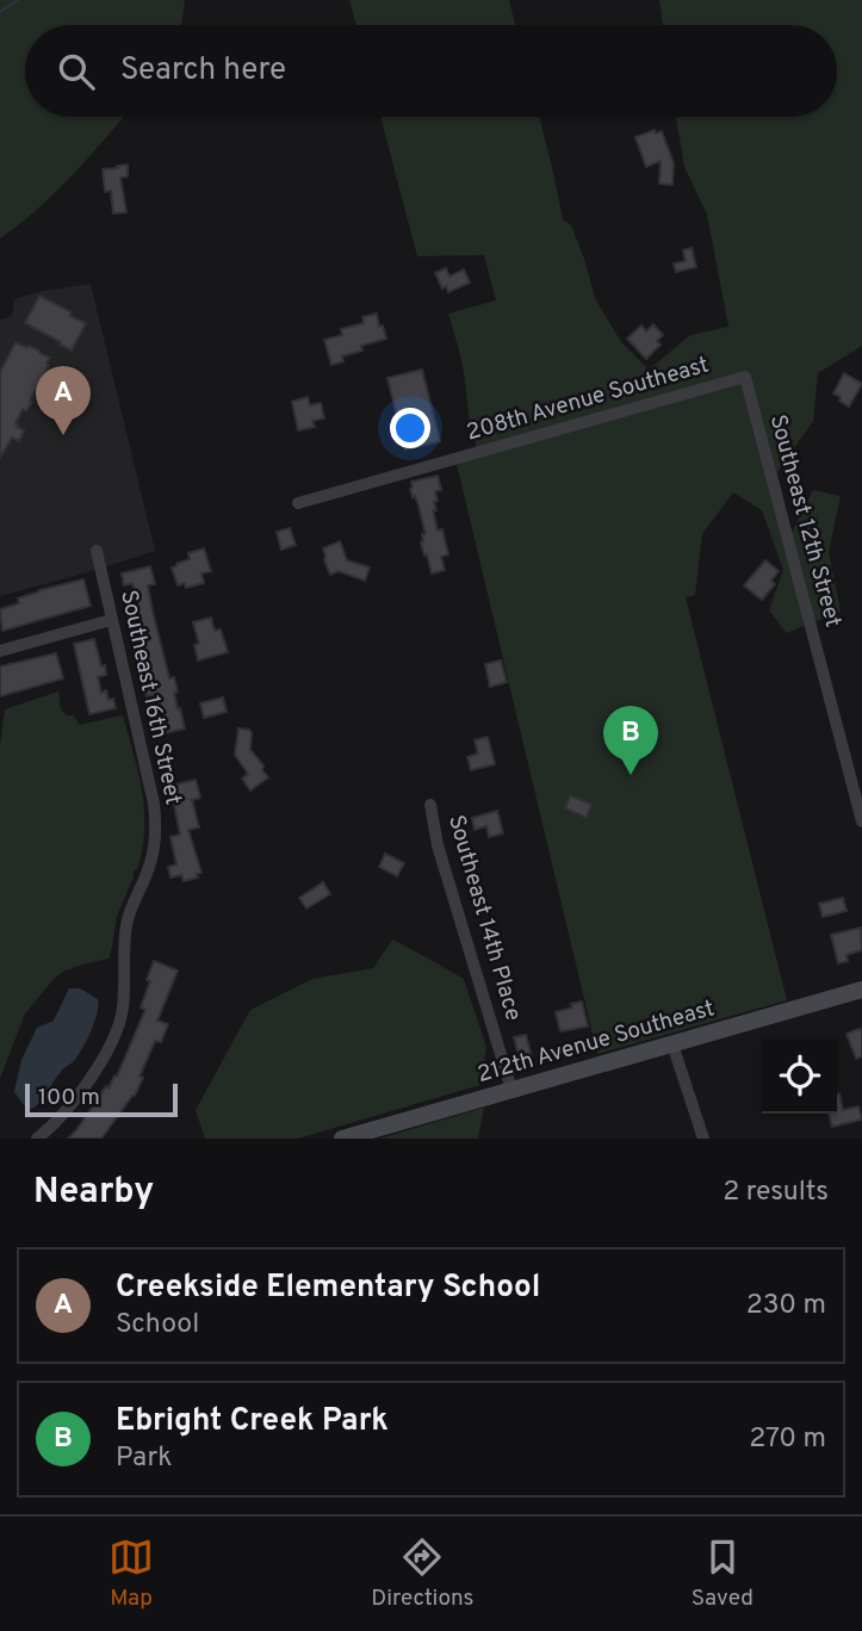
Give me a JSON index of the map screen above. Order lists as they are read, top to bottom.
{
  "streets": {
    "street": [
      "208th Avenue Southeast",
      "Southeast 12th Street",
      "Southeast 16th Street",
      "Southeast 14th Place",
      "212th Avenue Southeast"
    ]
  },
  "crossings": [
    ["208th Avenue Southeast", "Southeast 12th Street"],
    ["Southeast 14th Place", "212th Avenue Southeast"]
  ],
  "scale_bar": "100 m",
  "page": {
    "search": "Search here",
    "pins": ["A", "B"],
    "scale": "100 m",
    "heading": ["Nearby", "2 results"],
    "list": [
      {
        "mark": "A",
        "name": "Creekside Elementary School",
        "note": "School",
        "value": "230 m"
      },
      {
        "mark": "B",
        "name": "Ebright Creek Park",
        "note": "Park",
        "value": "270 m"
      }
    ],
    "nav": ["Map", "Directions", "Saved"]
  }
}
